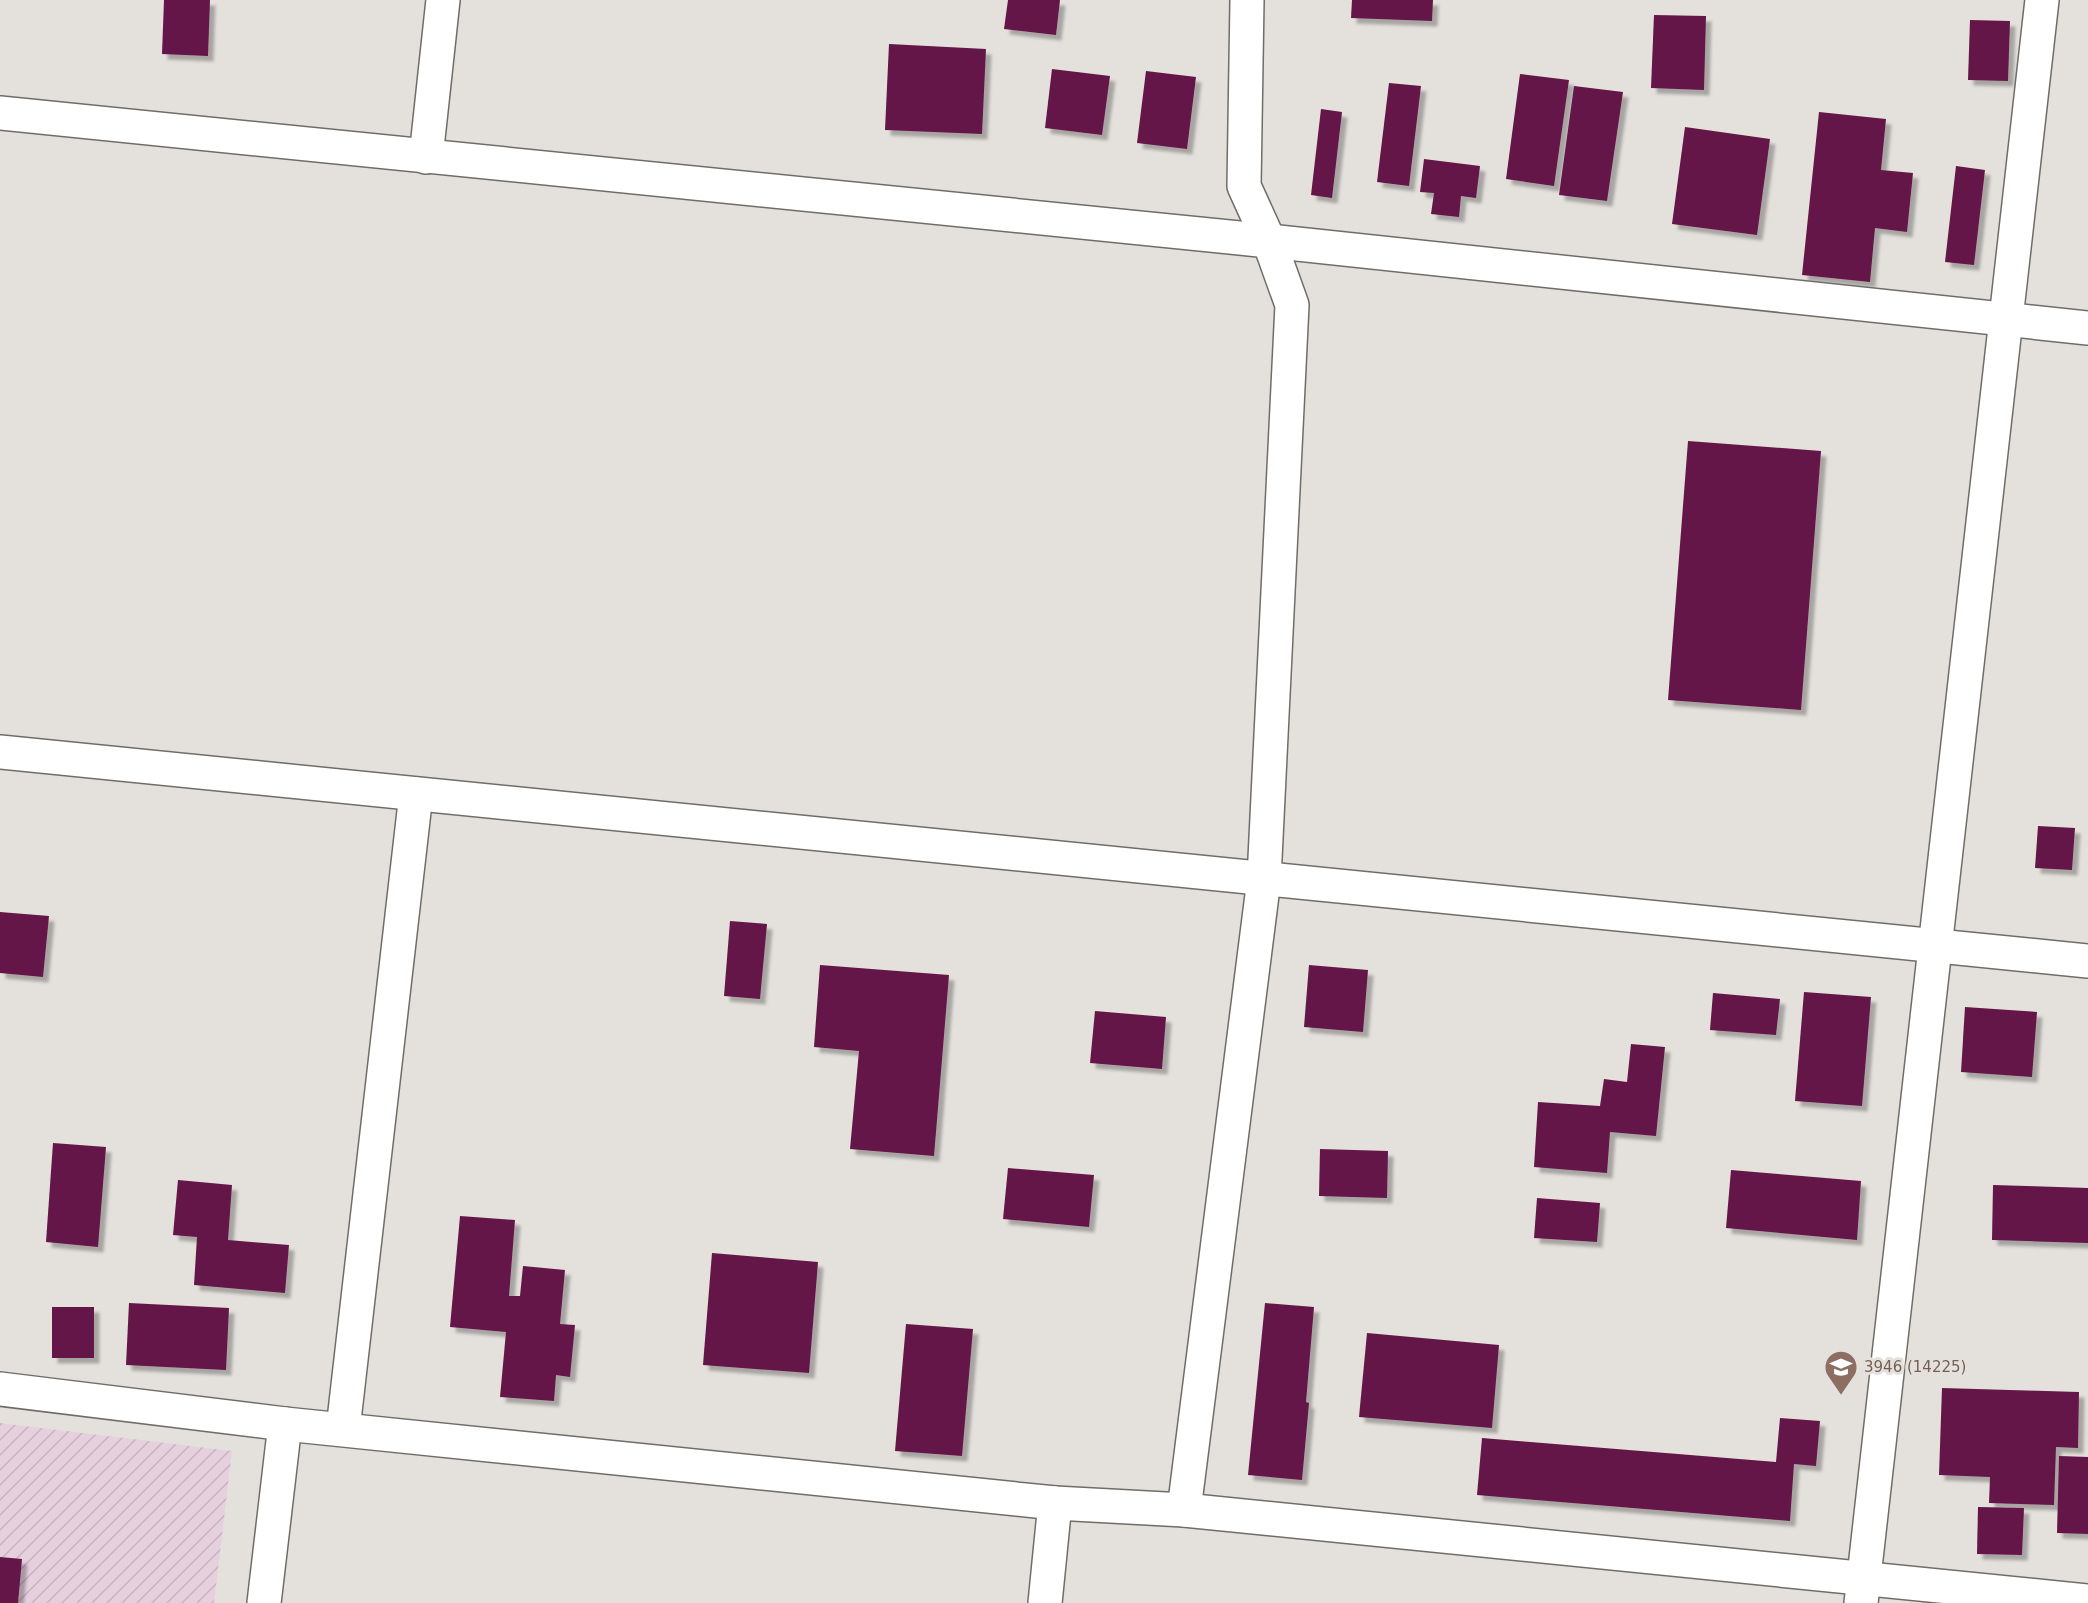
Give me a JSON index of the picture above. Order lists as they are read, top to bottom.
{
  "places": {
    "school or university": ["3946 (14225)"]
  }
}
